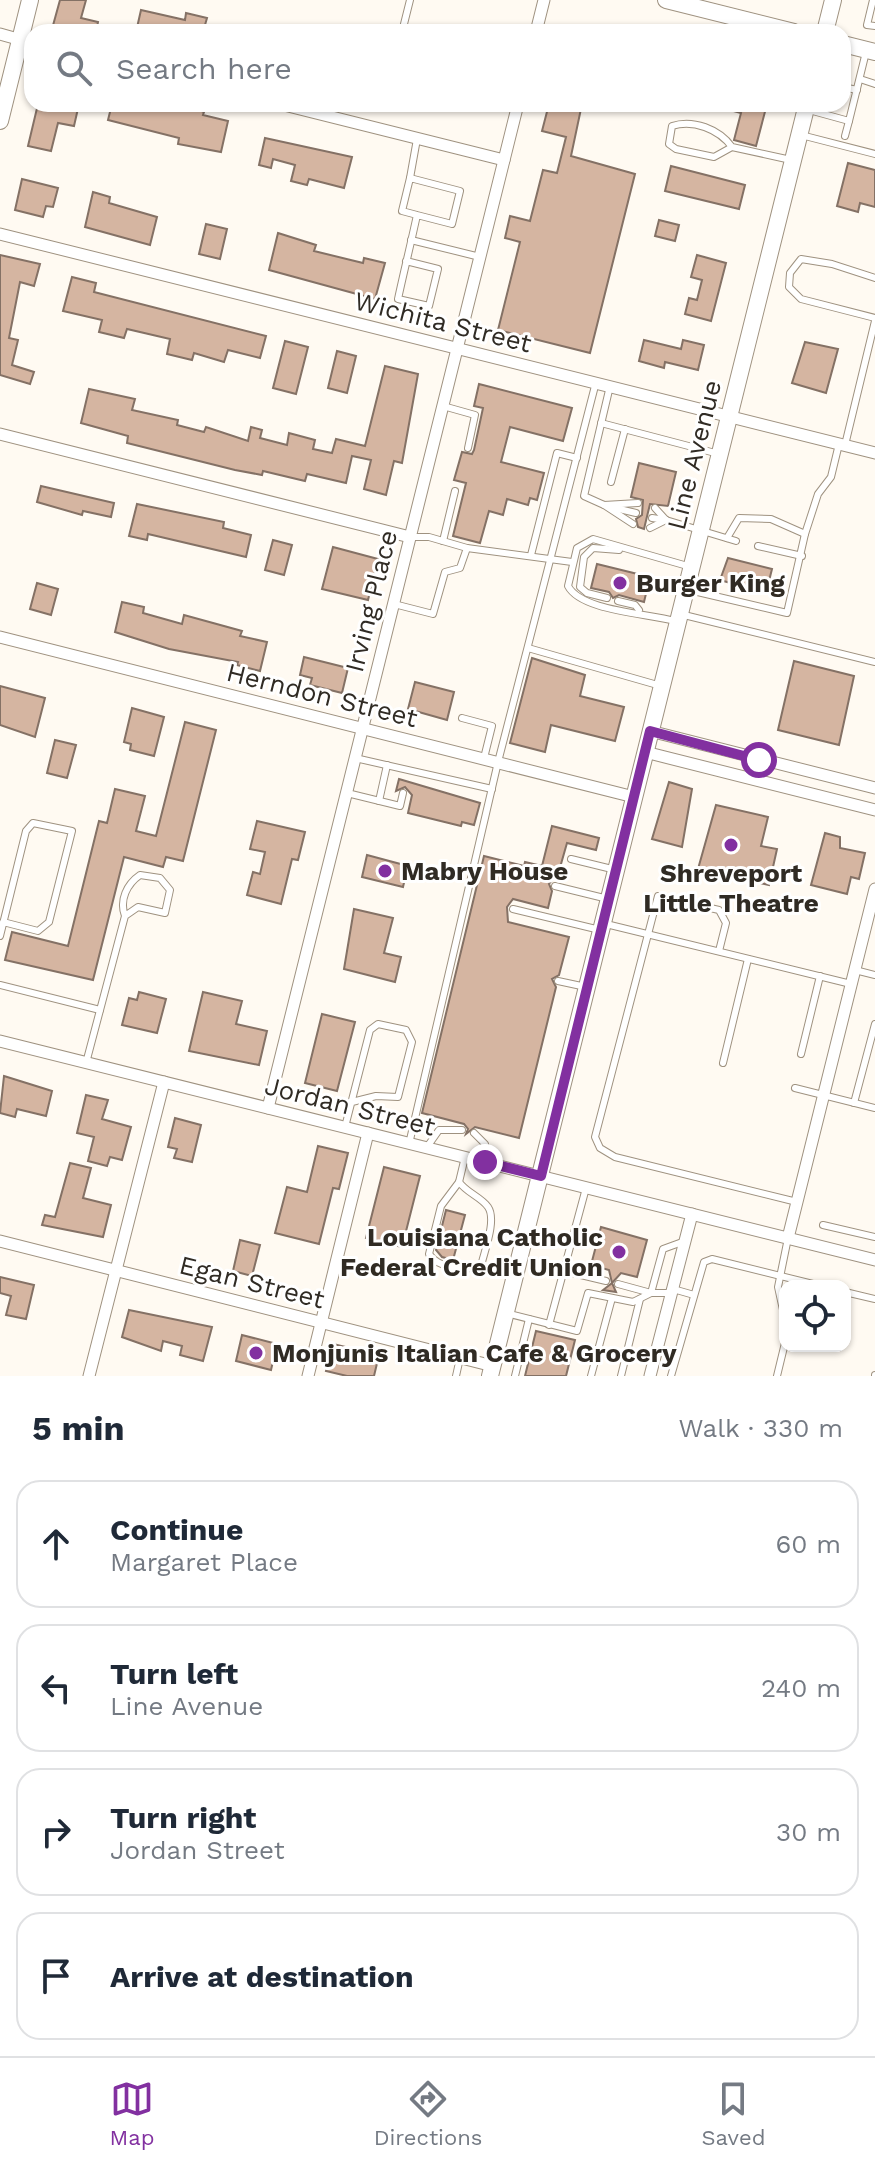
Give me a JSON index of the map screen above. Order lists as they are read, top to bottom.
{
  "streets": {
    "main road": ["Line Avenue"],
    "street": [
      "Wichita Street",
      "Irving Place",
      "Herndon Street",
      "Jordan Street",
      "Egan Street"
    ]
  },
  "crossings": [
    ["Wichita Street", "Line Avenue"],
    ["Wichita Street", "Irving Place"],
    ["Line Avenue", "Herndon Street"],
    ["Line Avenue", "Jordan Street"],
    ["Line Avenue", "Egan Street"],
    ["Irving Place", "Herndon Street"],
    ["Irving Place", "Jordan Street"]
  ],
  "places": [
    "Burger King",
    "Shreveport Little Theatre",
    "Mabry House",
    "Louisiana Catholic Federal Credit Union",
    "Monjunis Italian Cafe & Grocery"
  ],
  "page": {
    "search": "Search here",
    "heading": ["5 min", "Walk · 330 m"],
    "list": [
      ["Continue", "Margaret Place", "60 m"],
      ["Turn left", "Line Avenue", "240 m"],
      ["Turn right", "Jordan Street", "30 m"],
      "Arrive at destination"
    ],
    "nav": ["Map", "Directions", "Saved"]
  }
}
